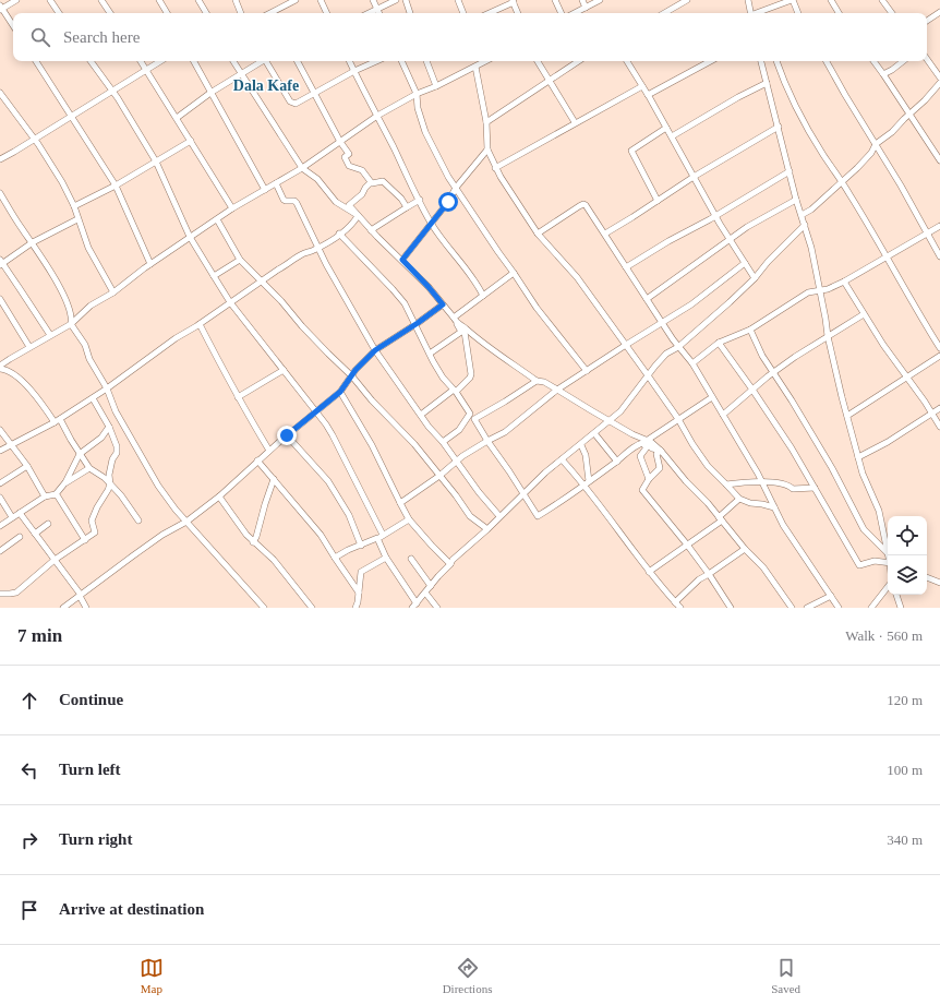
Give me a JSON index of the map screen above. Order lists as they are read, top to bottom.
{
  "districts": ["Dala Kafe"],
  "page": {
    "search": "Search here",
    "heading": ["7 min", "Walk · 560 m"],
    "list": [
      ["Continue", "120 m"],
      ["Turn left", "100 m"],
      ["Turn right", "340 m"],
      "Arrive at destination"
    ],
    "nav": ["Map", "Directions", "Saved"]
  }
}
